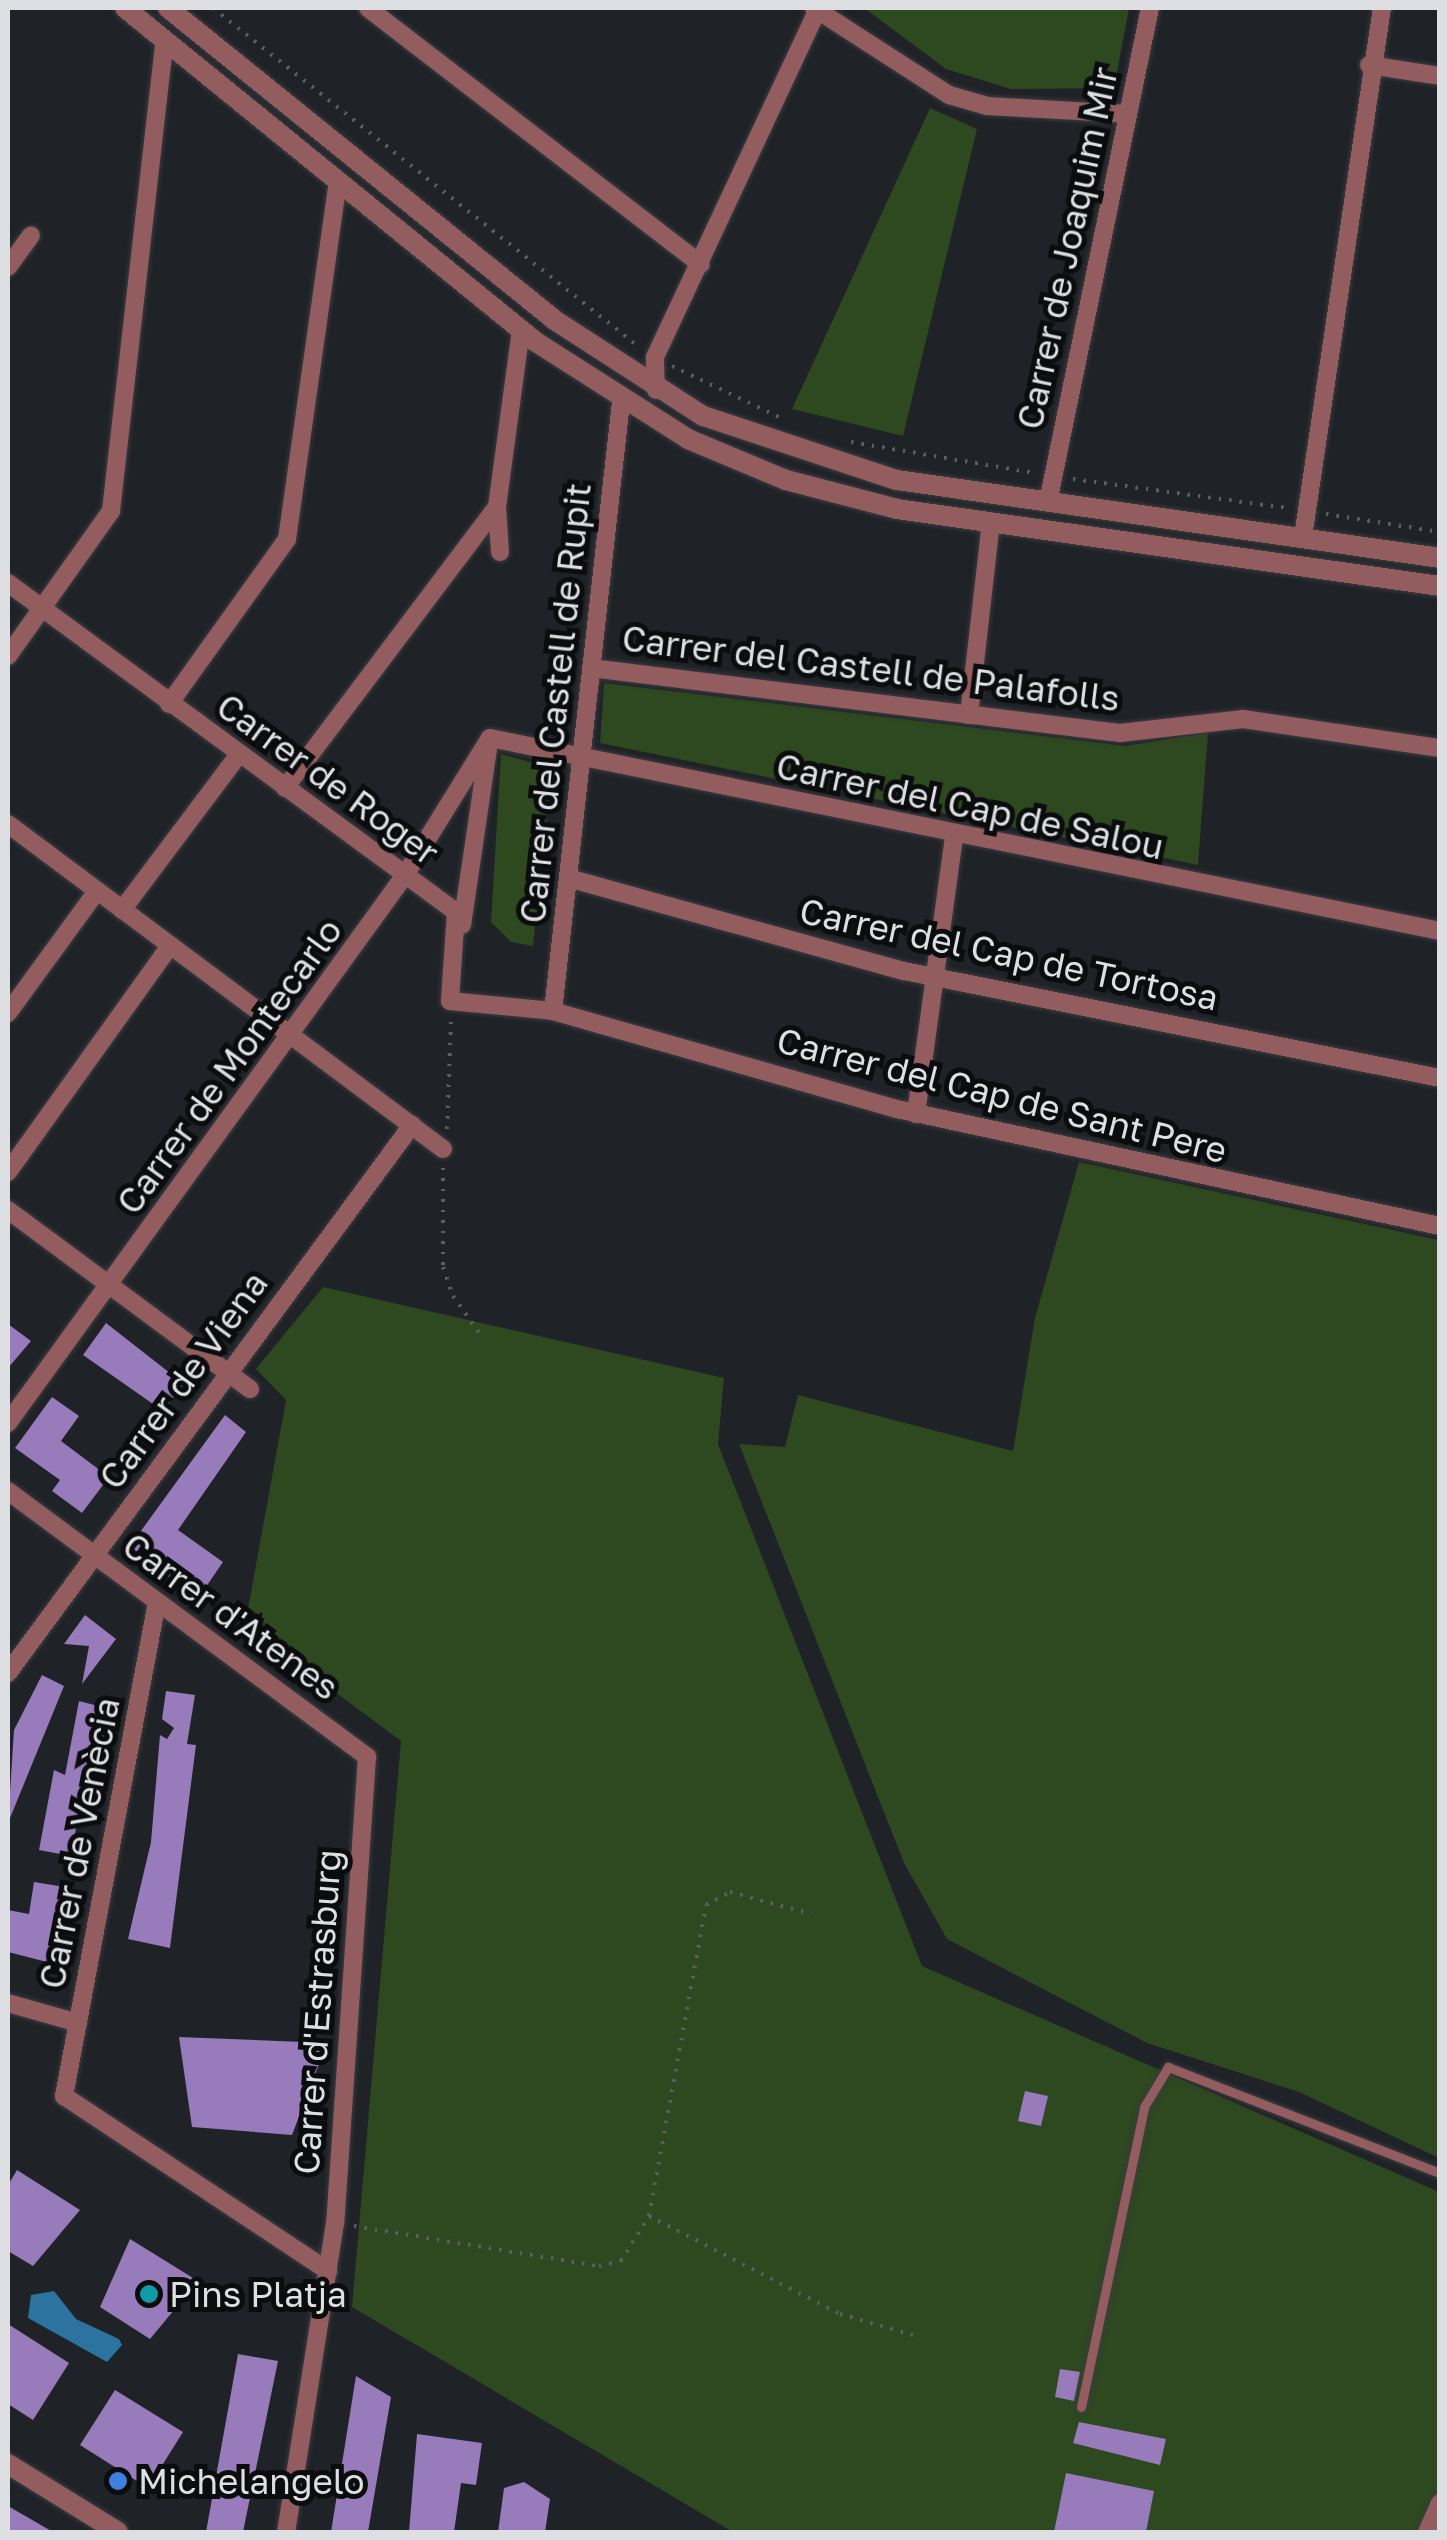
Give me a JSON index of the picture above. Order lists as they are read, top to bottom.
{
  "streets": {
    "street": [
      "Carrer de Joaquim Mir",
      "Carrer del Castell de Palafolls",
      "Carrer del Castell de Rupit",
      "Carrer de Roger",
      "Carrer del Cap de Salou",
      "Carrer del Cap de Tortosa",
      "Carrer de Montecarlo",
      "Carrer del Cap de Sant Pere",
      "Carrer de Viena",
      "Carrer d'Atenes",
      "Carrer de Venècia",
      "Carrer d'Estrasburg"
    ]
  },
  "crossings": [
    ["Carrer del Castell de Palafolls", "Carrer del Castell de Rupit"],
    ["Carrer del Castell de Rupit", "Carrer del Cap de Salou"],
    ["Carrer del Castell de Rupit", "Carrer del Cap de Tortosa"],
    ["Carrer del Castell de Rupit", "Carrer del Cap de Sant Pere"],
    ["Carrer de Roger", "Carrer de Montecarlo"],
    ["Carrer del Cap de Salou", "Carrer de Montecarlo"],
    ["Carrer de Viena", "Carrer d'Atenes"],
    ["Carrer d'Atenes", "Carrer de Venècia"],
    ["Carrer d'Atenes", "Carrer d'Estrasburg"],
    ["Carrer de Venècia", "Carrer d'Estrasburg"]
  ],
  "places": ["Pins Platja", "Michelangelo"]
}
